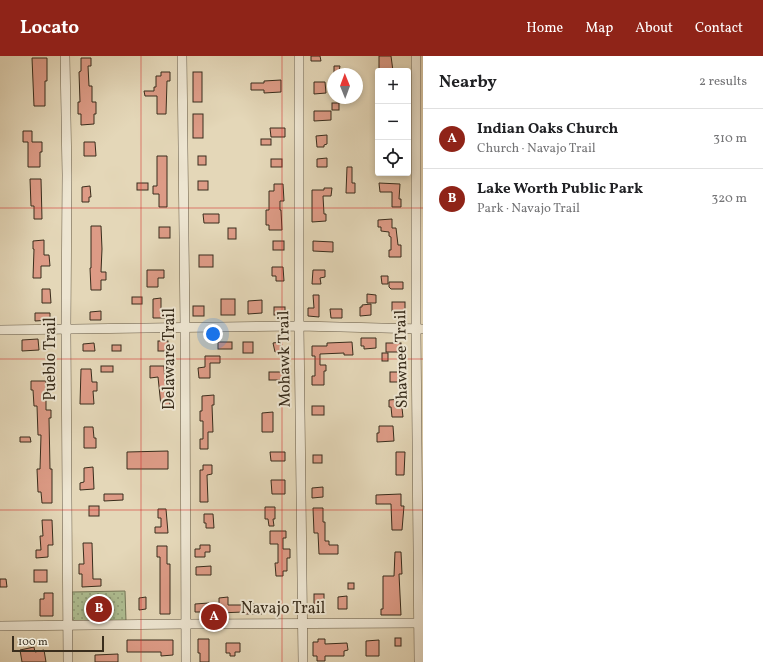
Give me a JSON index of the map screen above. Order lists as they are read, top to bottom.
{
  "streets": {
    "street": [
      "Pueblo Trail",
      "Delaware Trail",
      "Mohawk Trail",
      "Shawnee Trail",
      "Navajo Trail"
    ]
  },
  "crossings": [
    ["Pueblo Trail", "Navajo Trail"],
    ["Delaware Trail", "Navajo Trail"],
    ["Mohawk Trail", "Navajo Trail"],
    ["Shawnee Trail", "Navajo Trail"]
  ],
  "scale_bar": "100 m",
  "north": "top",
  "page": {
    "header": "Locato",
    "nav": [
      "Home",
      "Map",
      "About",
      "Contact"
    ],
    "heading": ["Nearby", "2 results"],
    "map_buttons": ["+", "−"],
    "list": [
      {
        "mark": "A",
        "name": "Indian Oaks Church",
        "note": "Church · Navajo Trail",
        "value": "310 m"
      },
      {
        "mark": "B",
        "name": "Lake Worth Public Park",
        "note": "Park · Navajo Trail",
        "value": "320 m"
      }
    ],
    "pins": ["B", "A"],
    "scale": "100 m"
  }
}
